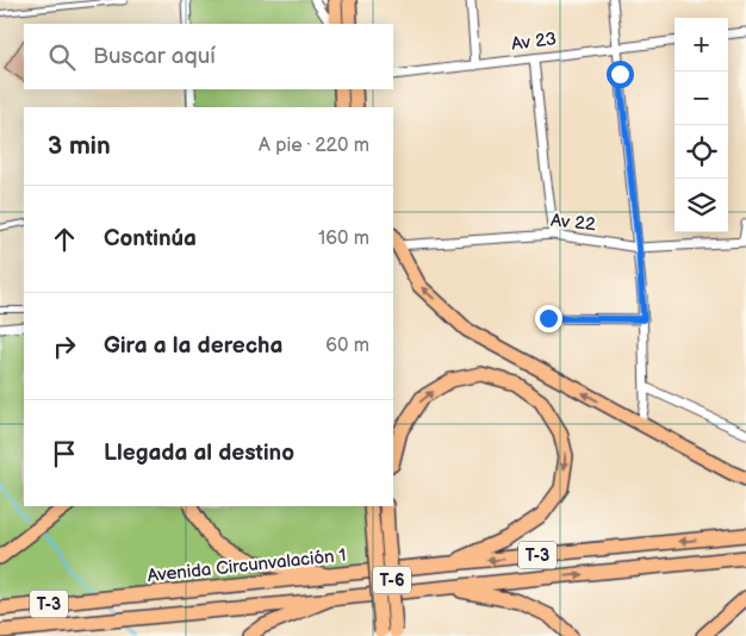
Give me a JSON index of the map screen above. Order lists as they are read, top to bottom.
{
  "streets": {
    "main road": ["T-3", "Avenida Circunvalación 1", "T-6"],
    "street": ["Av 23", "Av 22"]
  },
  "page": {
    "map_buttons": ["+", "−"],
    "search": "Buscar aquí",
    "heading": ["3 min", "A pie · 220 m"],
    "list": [
      ["Continúa", "160 m"],
      ["Gira a la derecha", "60 m"],
      "Llegada al destino"
    ]
  }
}
